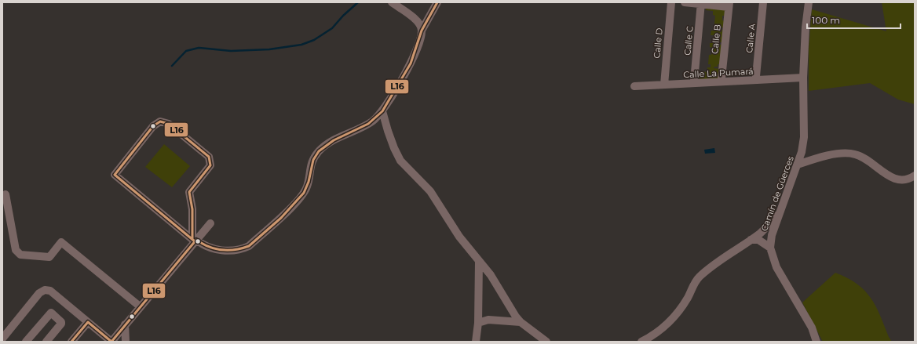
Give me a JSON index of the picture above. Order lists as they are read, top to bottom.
{
  "streets": {
    "street": [
      "Calle A",
      "Calle B",
      "Calle C",
      "Calle D",
      "Calle La Pumará",
      "Camín de Güerces"
    ]
  },
  "crossings": [
    ["Calle D", "Calle La Pumará"],
    ["Calle La Pumará", "Camín de Güerces"]
  ],
  "lines": ["transit line L16"],
  "scale_bar": "100 m"
}
